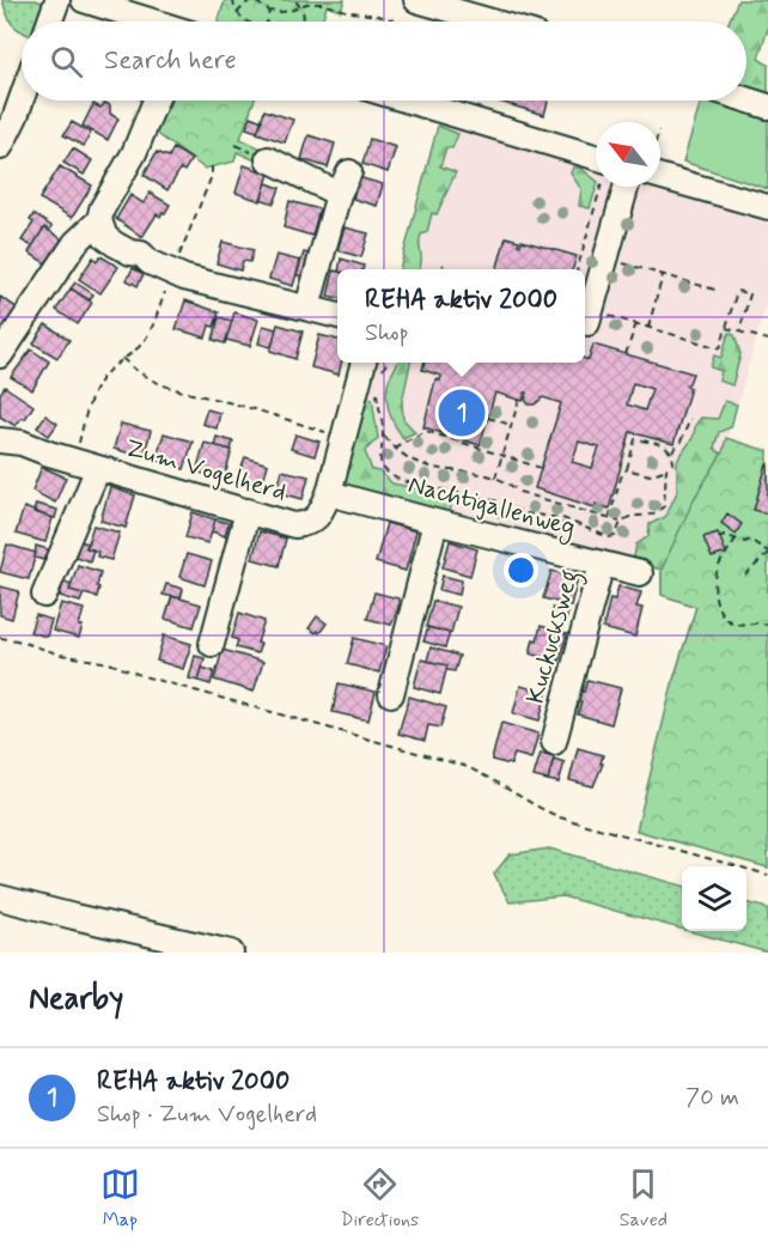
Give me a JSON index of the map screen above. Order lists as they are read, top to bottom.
{
  "streets": {
    "street": ["Zum Vogelherd", "Nachtigallenweg", "Kuckucksweg"]
  },
  "crossings": [
    ["Zum Vogelherd", "Nachtigallenweg"],
    ["Nachtigallenweg", "Kuckucksweg"]
  ],
  "north": "top left",
  "page": {
    "search": "Search here",
    "popup": ["REHA aktiv 2000", "Shop"],
    "pins": "1",
    "heading": "Nearby",
    "list": [
      {
        "mark": "1",
        "name": "REHA aktiv 2000",
        "note": "Shop · Zum Vogelherd",
        "value": "70 m"
      }
    ],
    "nav": ["Map", "Directions", "Saved"]
  }
}
